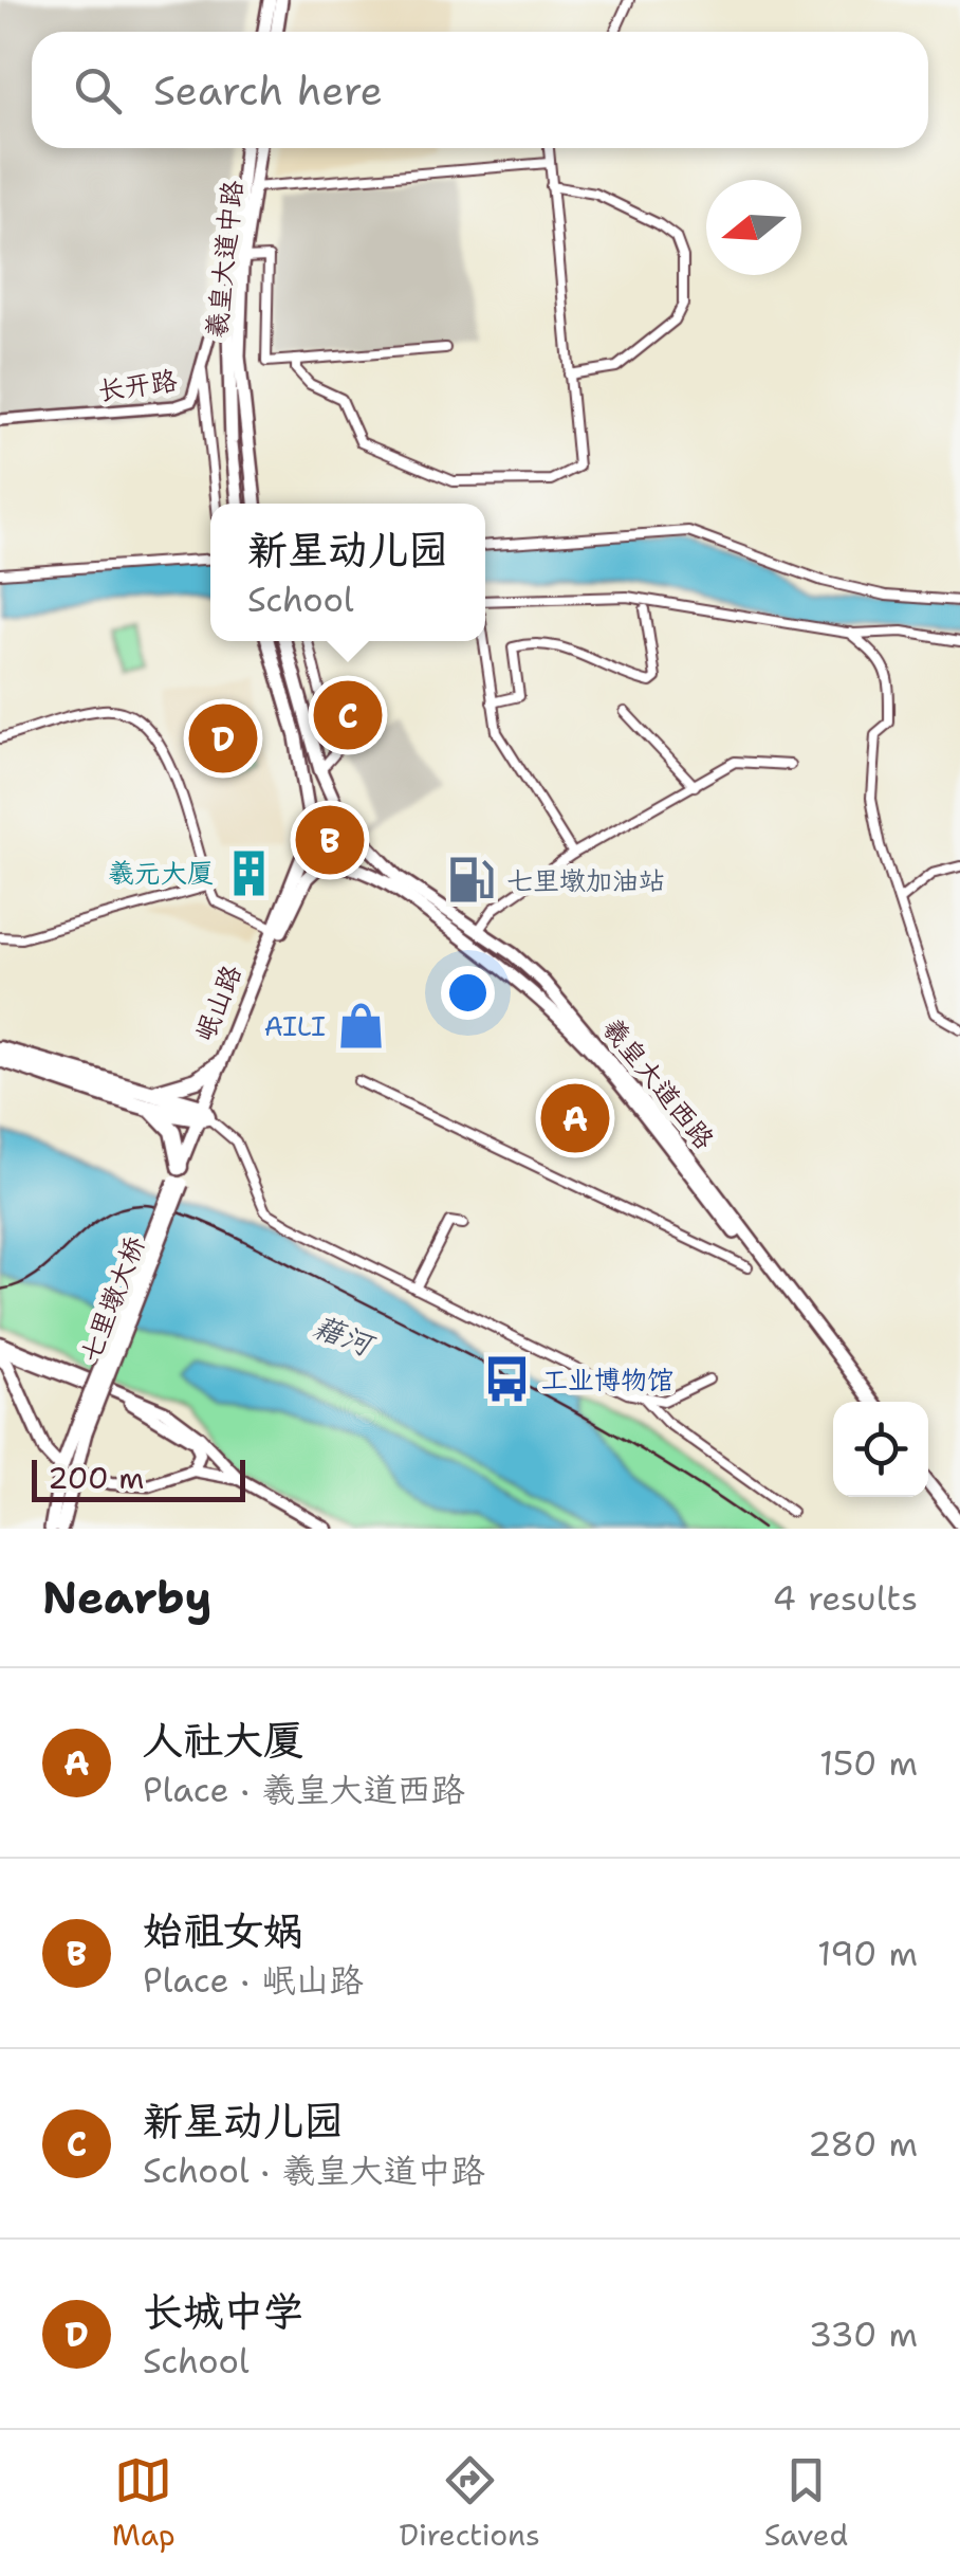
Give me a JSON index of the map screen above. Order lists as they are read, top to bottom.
{
  "streets": {
    "main road": [
      "羲皇大道中路",
      "岷山路",
      "羲皇大道西路",
      "七里墩大桥"
    ],
    "street": ["长开路"]
  },
  "crossings": [
    ["羲皇大道中路", "长开路"],
    ["岷山路", "羲皇大道西路"],
    ["岷山路", "七里墩大桥"]
  ],
  "water": ["藉河"],
  "places": {
    "building": ["羲元大厦"],
    "fuel station": ["七里墩加油站"],
    "shop": ["AILI"],
    "bus stop": ["工业博物馆"]
  },
  "scale_bar": "200 m",
  "north": "left",
  "page": {
    "search": "Search here",
    "popup": ["新星动儿园", "School"],
    "pins": [
      "C",
      "D",
      "B",
      "A"
    ],
    "scale": "200 m",
    "heading": ["Nearby", "4 results"],
    "list": [
      {
        "mark": "A",
        "name": "人社大厦",
        "note": "Place · 羲皇大道西路",
        "value": "150 m"
      },
      {
        "mark": "B",
        "name": "始祖女娲",
        "note": "Place · 岷山路",
        "value": "190 m"
      },
      {
        "mark": "C",
        "name": "新星动儿园",
        "note": "School · 羲皇大道中路",
        "value": "280 m"
      },
      {
        "mark": "D",
        "name": "长城中学",
        "note": "School",
        "value": "330 m"
      }
    ],
    "nav": ["Map", "Directions", "Saved"]
  }
}
